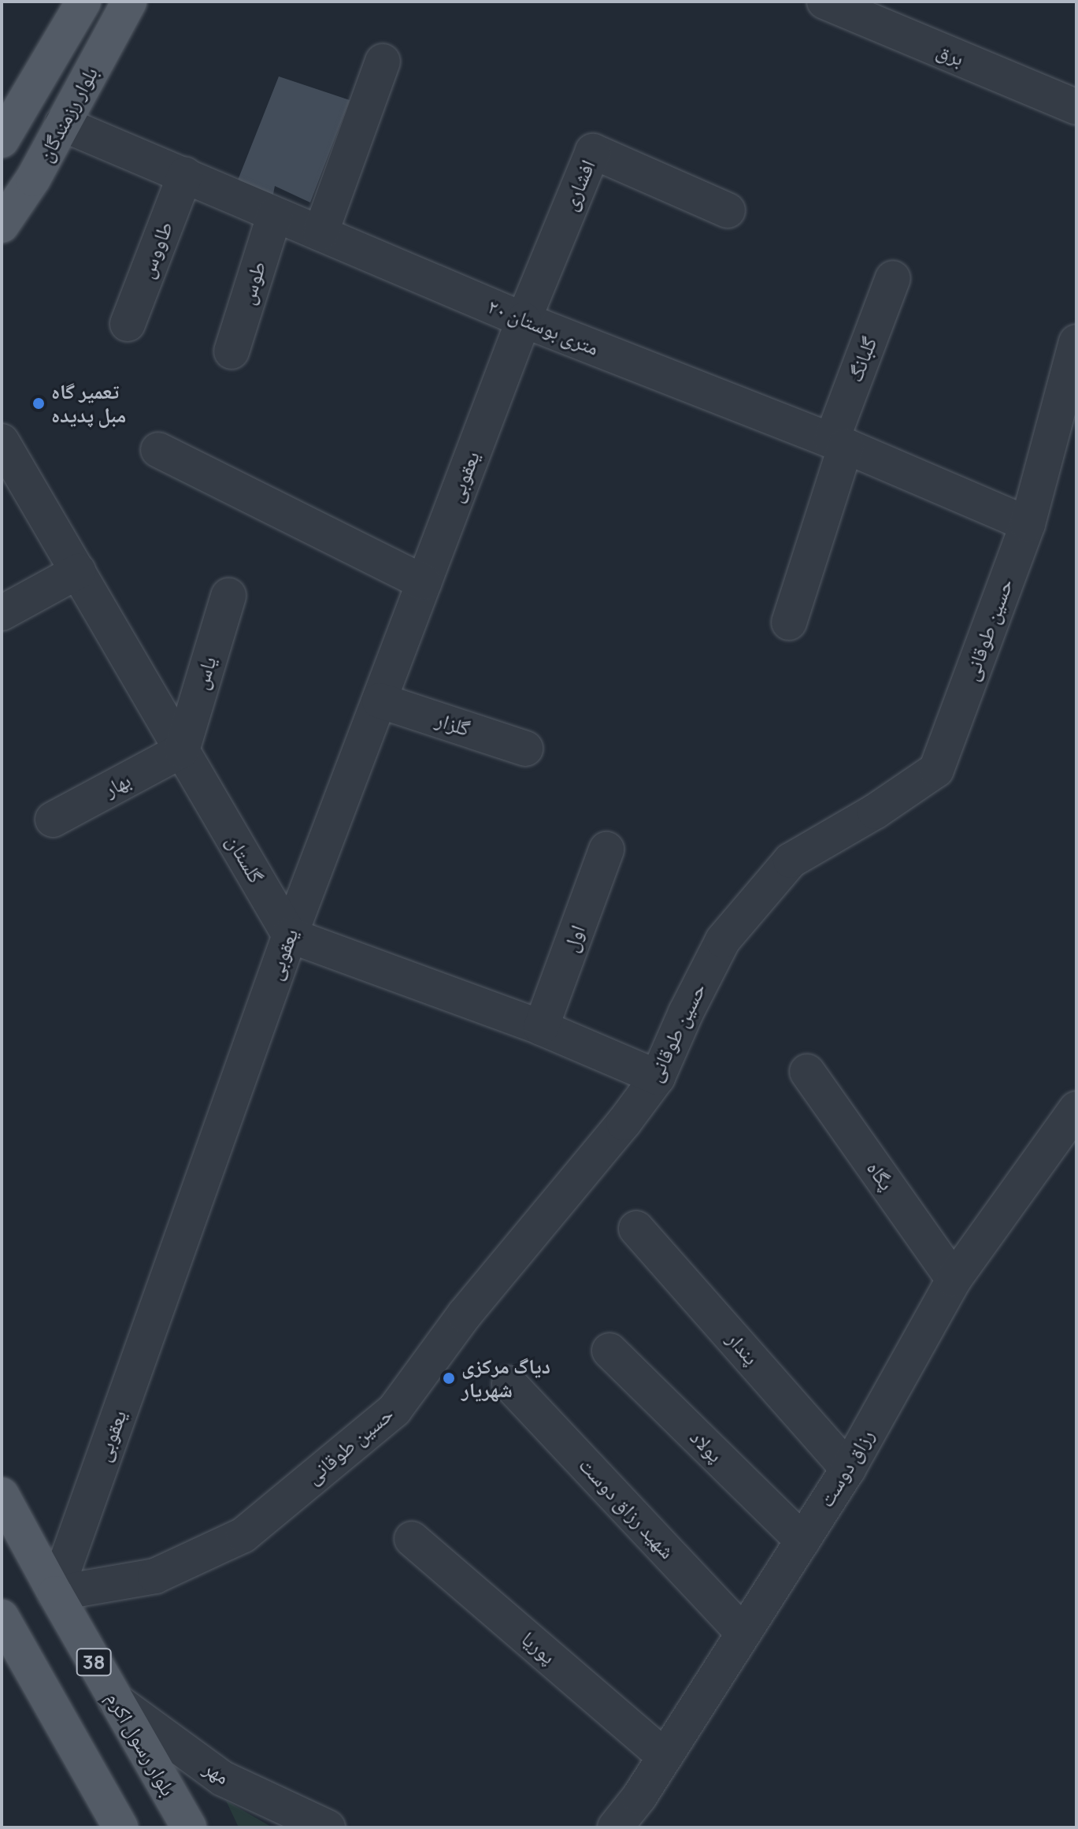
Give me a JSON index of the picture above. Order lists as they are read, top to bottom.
{
  "streets": {
    "main road": ["بلوار رزمندگان", "38", "بلوار رسول اکرم"],
    "street": [
      "برق",
      "افشاری",
      "طاووس",
      "طوس",
      "۲۰ متری بوستان",
      "گلبانگ",
      "یعقوبی",
      "حسین طوقانی",
      "یاس",
      "گلزار",
      "بهار",
      "گلستان",
      "اول",
      "پگاه",
      "پندار",
      "پولاد",
      "رزاق دوست",
      "شهید رزاق دوست",
      "پوریا",
      "مهر"
    ]
  },
  "crossings": [
    ["بلوار رزمندگان", "۲۰ متری بوستان"],
    ["افشاری", "۲۰ متری بوستان"],
    ["افشاری", "یعقوبی"],
    ["طاووس", "۲۰ متری بوستان"],
    ["طوس", "۲۰ متری بوستان"],
    ["۲۰ متری بوستان", "گلبانگ"],
    ["۲۰ متری بوستان", "یعقوبی"],
    ["۲۰ متری بوستان", "حسین طوقانی"],
    ["یعقوبی", "حسین طوقانی"],
    ["یعقوبی", "گلزار"],
    ["یعقوبی", "گلستان"],
    ["یعقوبی", "بلوار رسول اکرم"],
    ["حسین طوقانی", "بلوار رسول اکرم"],
    ["یاس", "بهار"],
    ["یاس", "گلستان"],
    ["بهار", "گلستان"],
    ["پگاه", "رزاق دوست"],
    ["پندار", "رزاق دوست"],
    ["پولاد", "رزاق دوست"],
    ["رزاق دوست", "شهید رزاق دوست"],
    ["رزاق دوست", "پوریا"],
    ["بلوار رسول اکرم", "مهر"]
  ],
  "places": ["تعمیر گاه مبل پدیده", "دیاگ مرکزی شهریار"]
}
